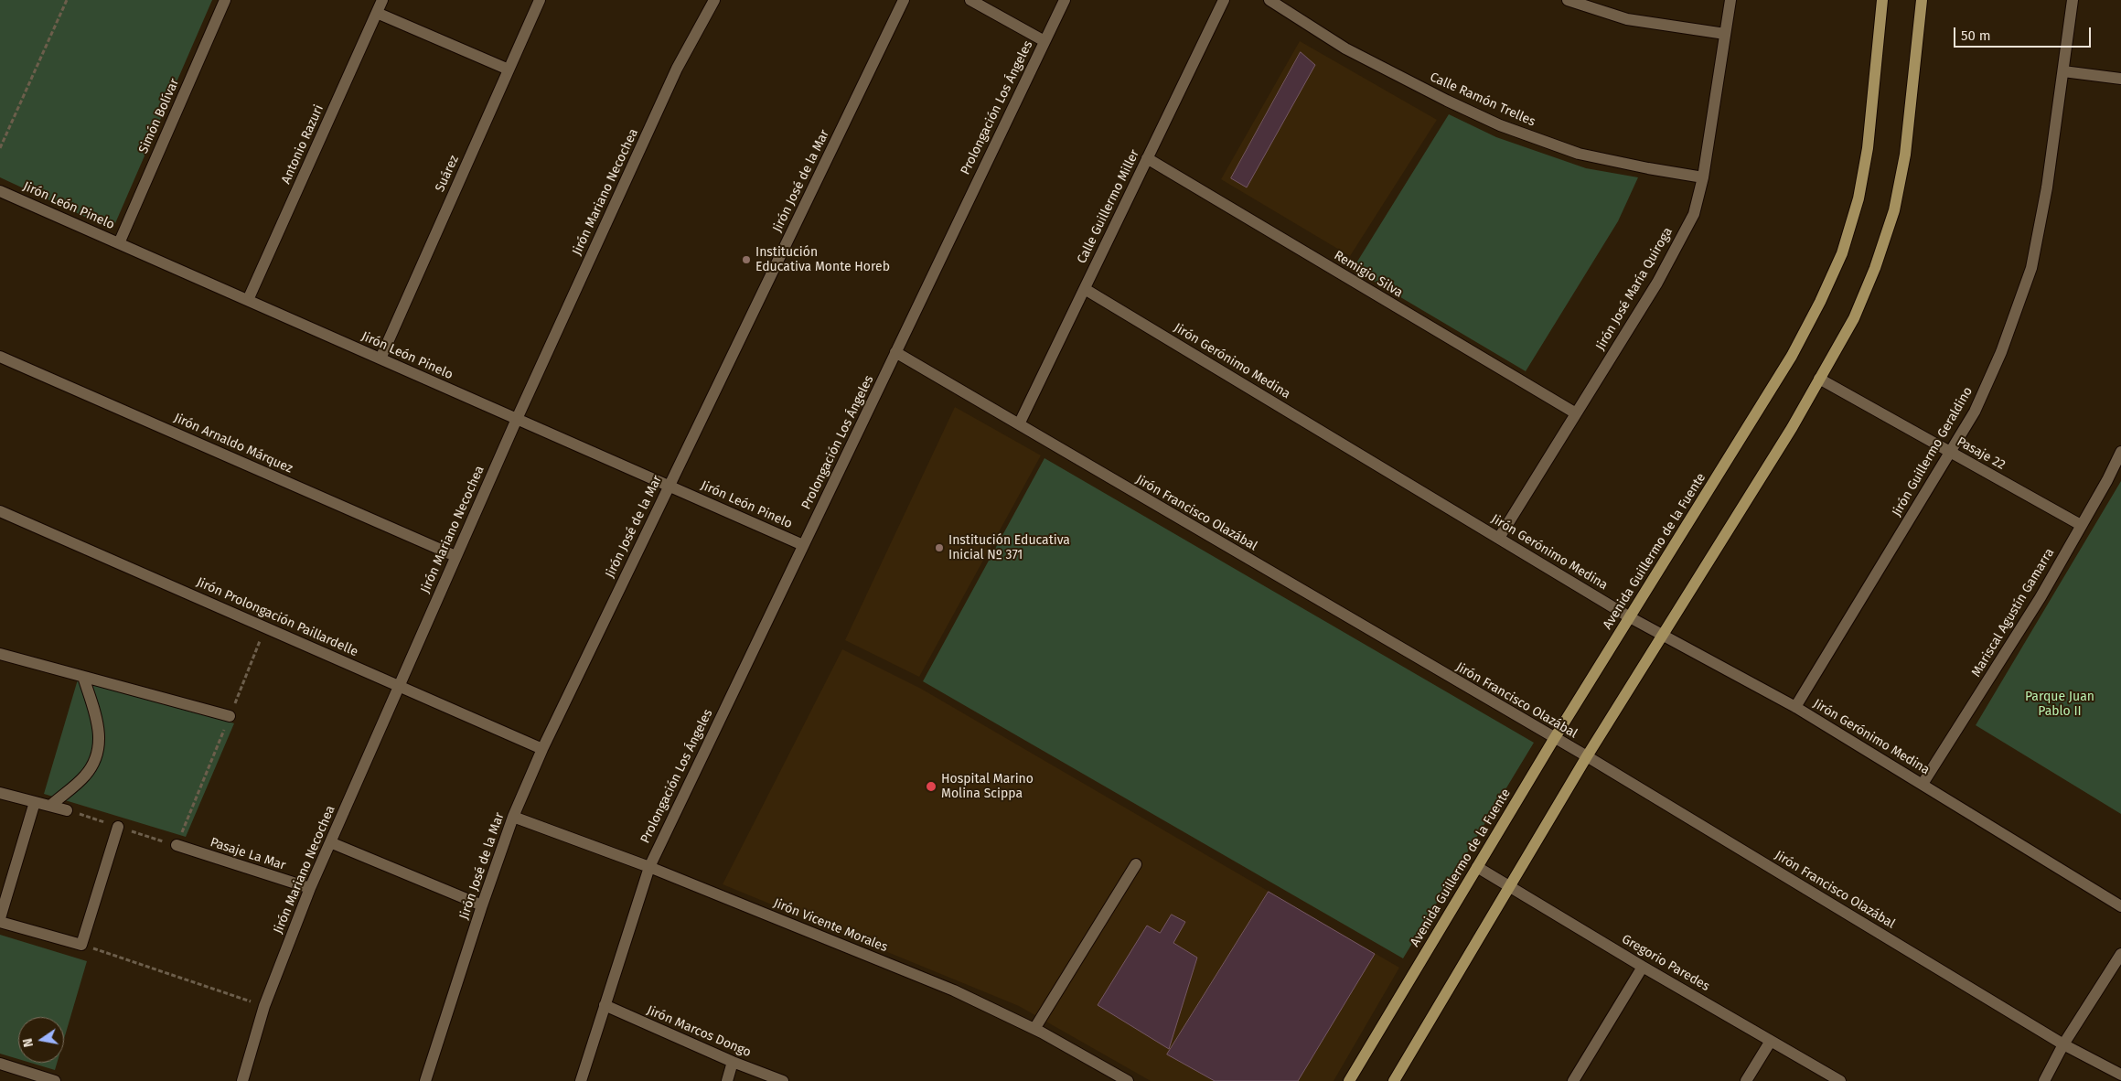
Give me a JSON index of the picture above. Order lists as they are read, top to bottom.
{
  "streets": {
    "main road": ["Avenida Guillermo de la Fuente"],
    "street": [
      "Calle Ramón Trelles",
      "Prolongación Los Ángeles",
      "Simón Bolívar",
      "Antonio Razuri",
      "Suárez",
      "Jirón José de la Mar",
      "Jirón Mariano Necochea",
      "Jirón León Pinelo",
      "Calle Guillermo Miller",
      "Remigio Silva",
      "Jirón José María Quiroga",
      "Jirón Gerónimo Medina",
      "Jirón Arnaldo Márquez",
      "Jirón Guillermo Geraldino",
      "Pasaje 22",
      "Jirón Francisco Olazábal",
      "Mariscal Agustín Gamarra",
      "Jirón Prolongación Paillardelle",
      "Pasaje La Mar",
      "Jirón Vicente Morales",
      "Gregorio Paredes",
      "Jirón Marcos Dongo"
    ]
  },
  "crossings": [
    ["Calle Ramón Trelles", "Jirón José María Quiroga"],
    ["Prolongación Los Ángeles", "Jirón León Pinelo"],
    ["Prolongación Los Ángeles", "Jirón Francisco Olazábal"],
    ["Prolongación Los Ángeles", "Jirón Vicente Morales"],
    ["Prolongación Los Ángeles", "Jirón Marcos Dongo"],
    ["Simón Bolívar", "Jirón León Pinelo"],
    ["Antonio Razuri", "Jirón León Pinelo"],
    ["Suárez", "Jirón León Pinelo"],
    ["Jirón José de la Mar", "Jirón León Pinelo"],
    ["Jirón José de la Mar", "Jirón Prolongación Paillardelle"],
    ["Jirón José de la Mar", "Jirón Vicente Morales"],
    ["Jirón Mariano Necochea", "Jirón León Pinelo"],
    ["Jirón Mariano Necochea", "Jirón Arnaldo Márquez"],
    ["Jirón Mariano Necochea", "Jirón Prolongación Paillardelle"],
    ["Jirón Mariano Necochea", "Pasaje La Mar"],
    ["Calle Guillermo Miller", "Remigio Silva"],
    ["Calle Guillermo Miller", "Jirón Gerónimo Medina"],
    ["Calle Guillermo Miller", "Jirón Francisco Olazábal"],
    ["Remigio Silva", "Jirón José María Quiroga"],
    ["Jirón José María Quiroga", "Jirón Gerónimo Medina"],
    ["Jirón Gerónimo Medina", "Jirón Guillermo Geraldino"],
    ["Jirón Gerónimo Medina", "Avenida Guillermo de la Fuente"],
    ["Jirón Gerónimo Medina", "Mariscal Agustín Gamarra"],
    ["Jirón Guillermo Geraldino", "Pasaje 22"],
    ["Pasaje 22", "Mariscal Agustín Gamarra"],
    ["Jirón Francisco Olazábal", "Avenida Guillermo de la Fuente"],
    ["Avenida Guillermo de la Fuente", "Gregorio Paredes"]
  ],
  "parks": ["Parque Juan Pablo II"],
  "places": ["Institución Educativa Monte Horeb", "Institución Educativa Inicial Nº 371", "Hospital Marino Molina Scippa"],
  "scale_bar": "50 m",
  "north": "left"
}
